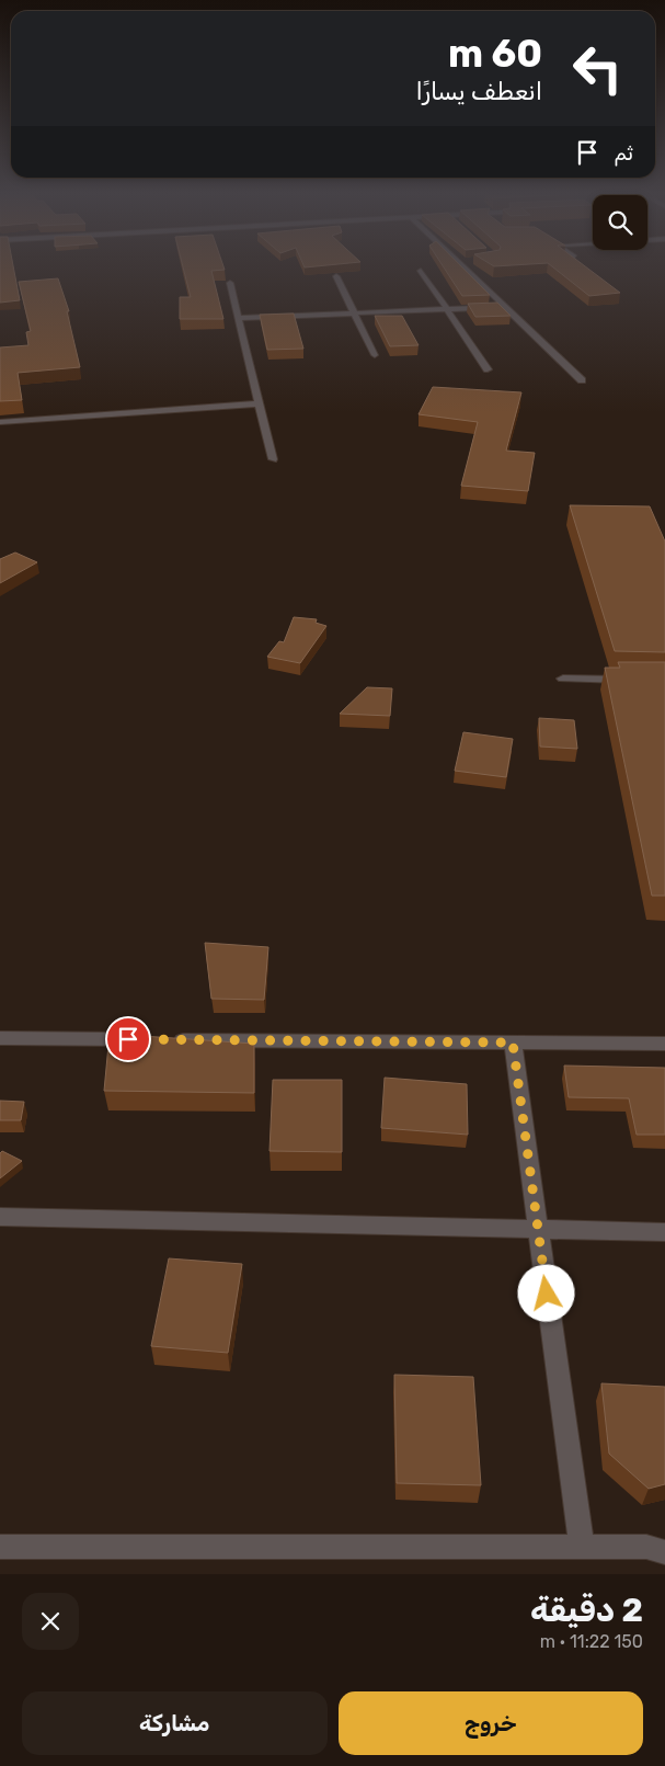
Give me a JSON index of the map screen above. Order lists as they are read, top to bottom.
{
  "page": {
    "turn": ["60 m", "انعطف يسارًا"],
    "then": "ثم",
    "heading": ["2 دقيقة", "150 m · 11:22"],
    "buttons": ["خروج", "مشاركة"]
  }
}
